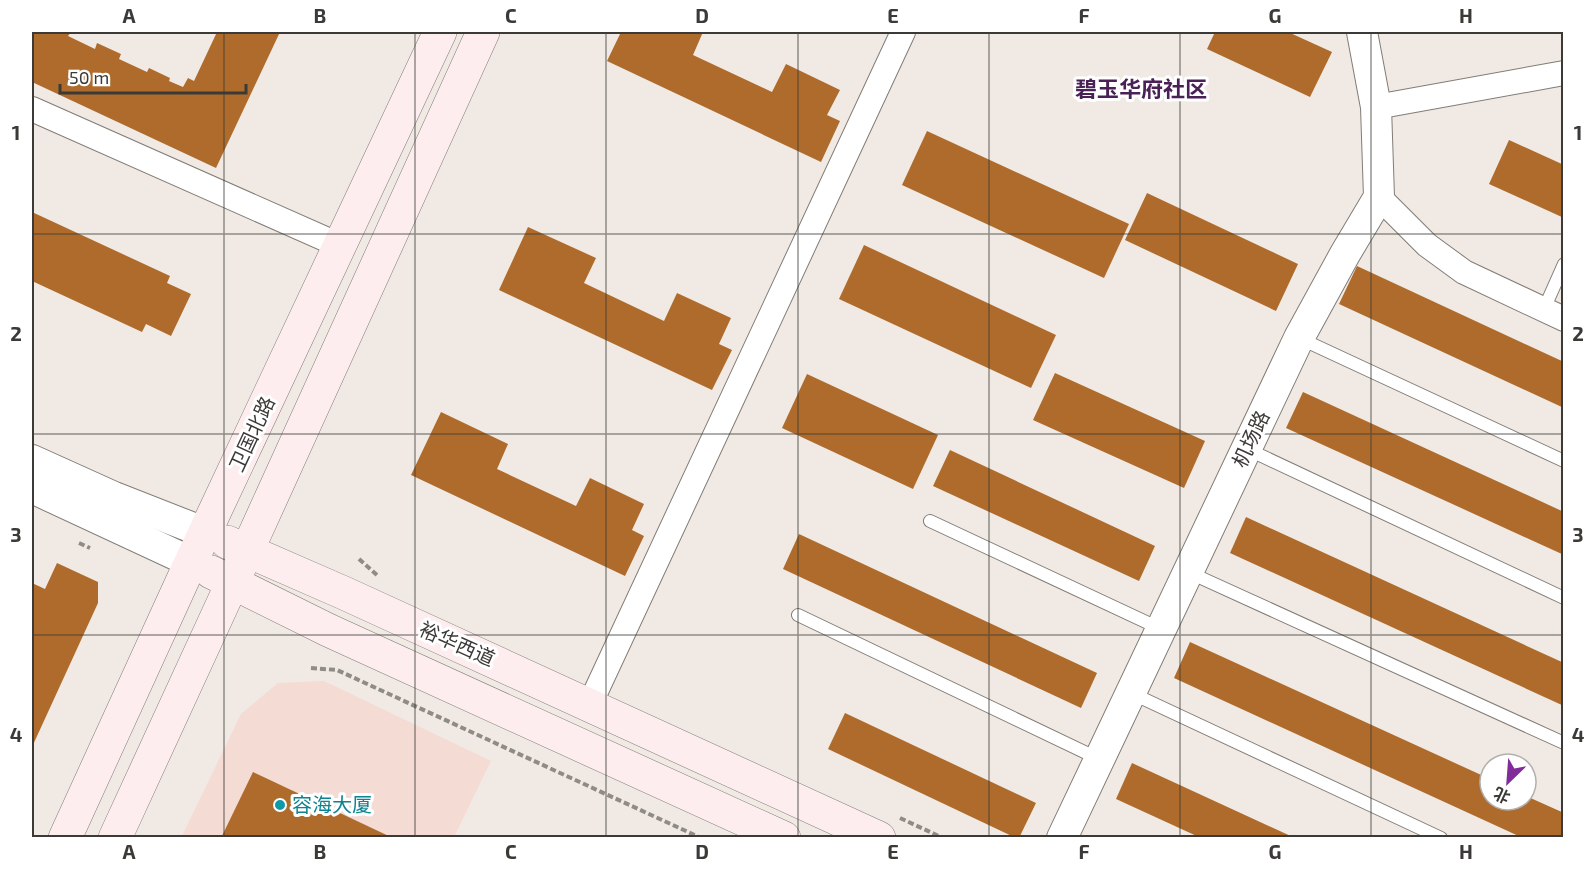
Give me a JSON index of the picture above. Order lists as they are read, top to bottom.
{
  "streets": {
    "main road": ["卫国北路", "裕华西道"],
    "street": ["机场路"]
  },
  "crossings": [
    ["卫国北路", "裕华西道"]
  ],
  "districts": ["碧玉华府社区"],
  "places": ["容海大厦"],
  "scale_bar": "50 m",
  "north": "bottom left",
  "grid": {
    "columns": [
      "A",
      "B",
      "C",
      "D",
      "E",
      "F",
      "G",
      "H"
    ],
    "rows": [
      "1",
      "2",
      "3",
      "4"
    ]
  }
}
